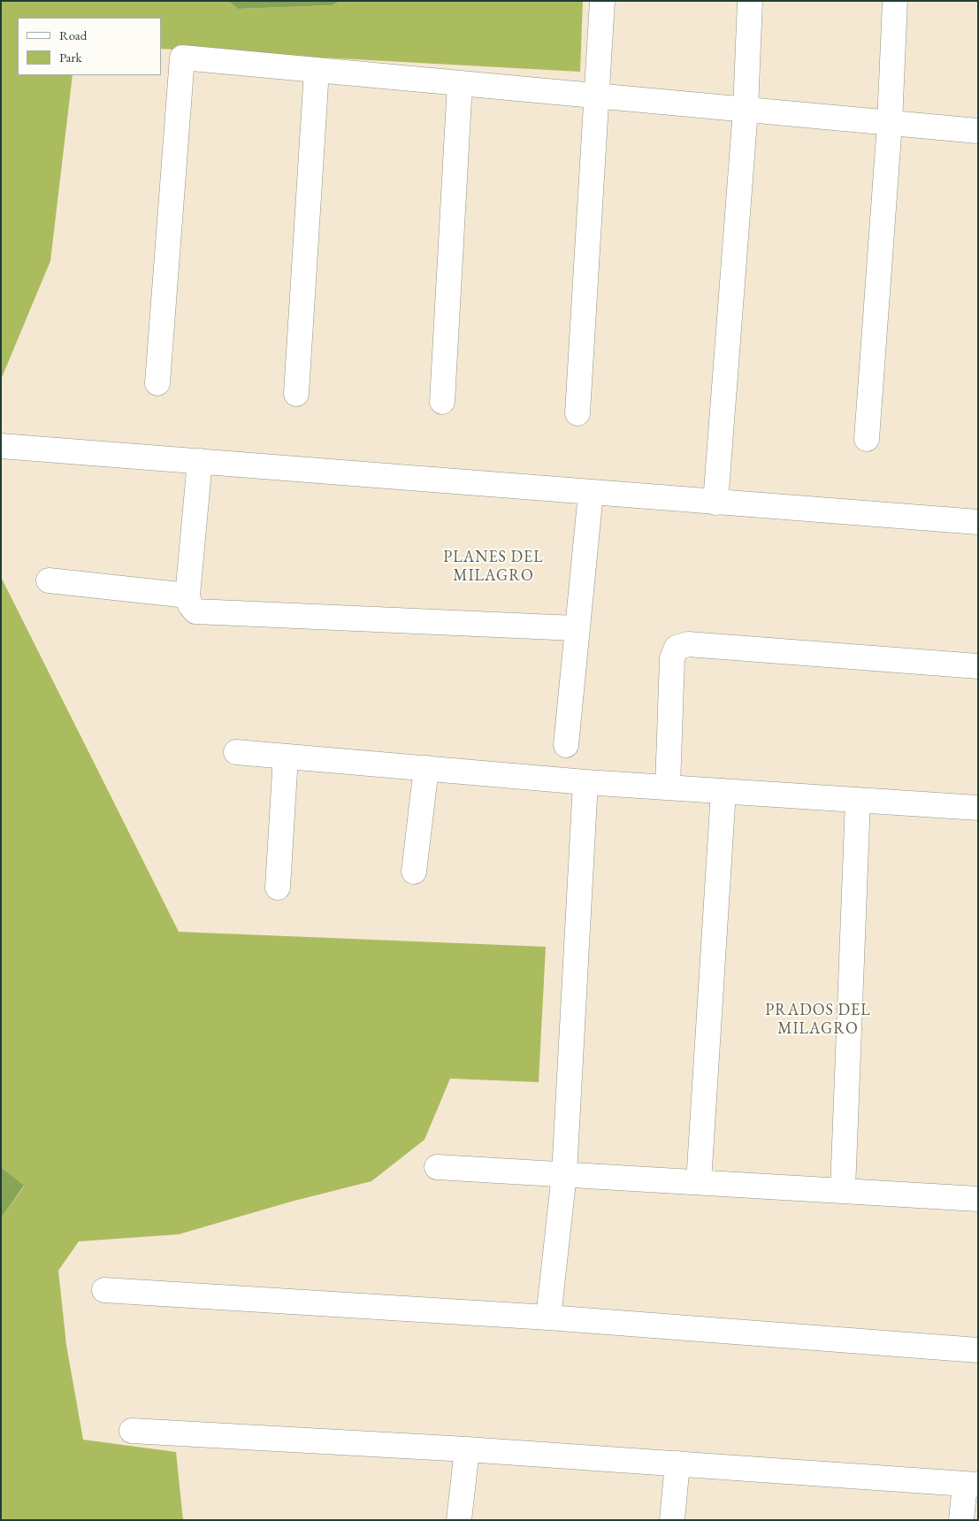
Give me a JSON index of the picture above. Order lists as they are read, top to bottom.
{
  "districts": ["PLANES DEL MILAGRO", "PRADOS DEL MILAGRO"],
  "legend": ["Road", "Park"]
}
